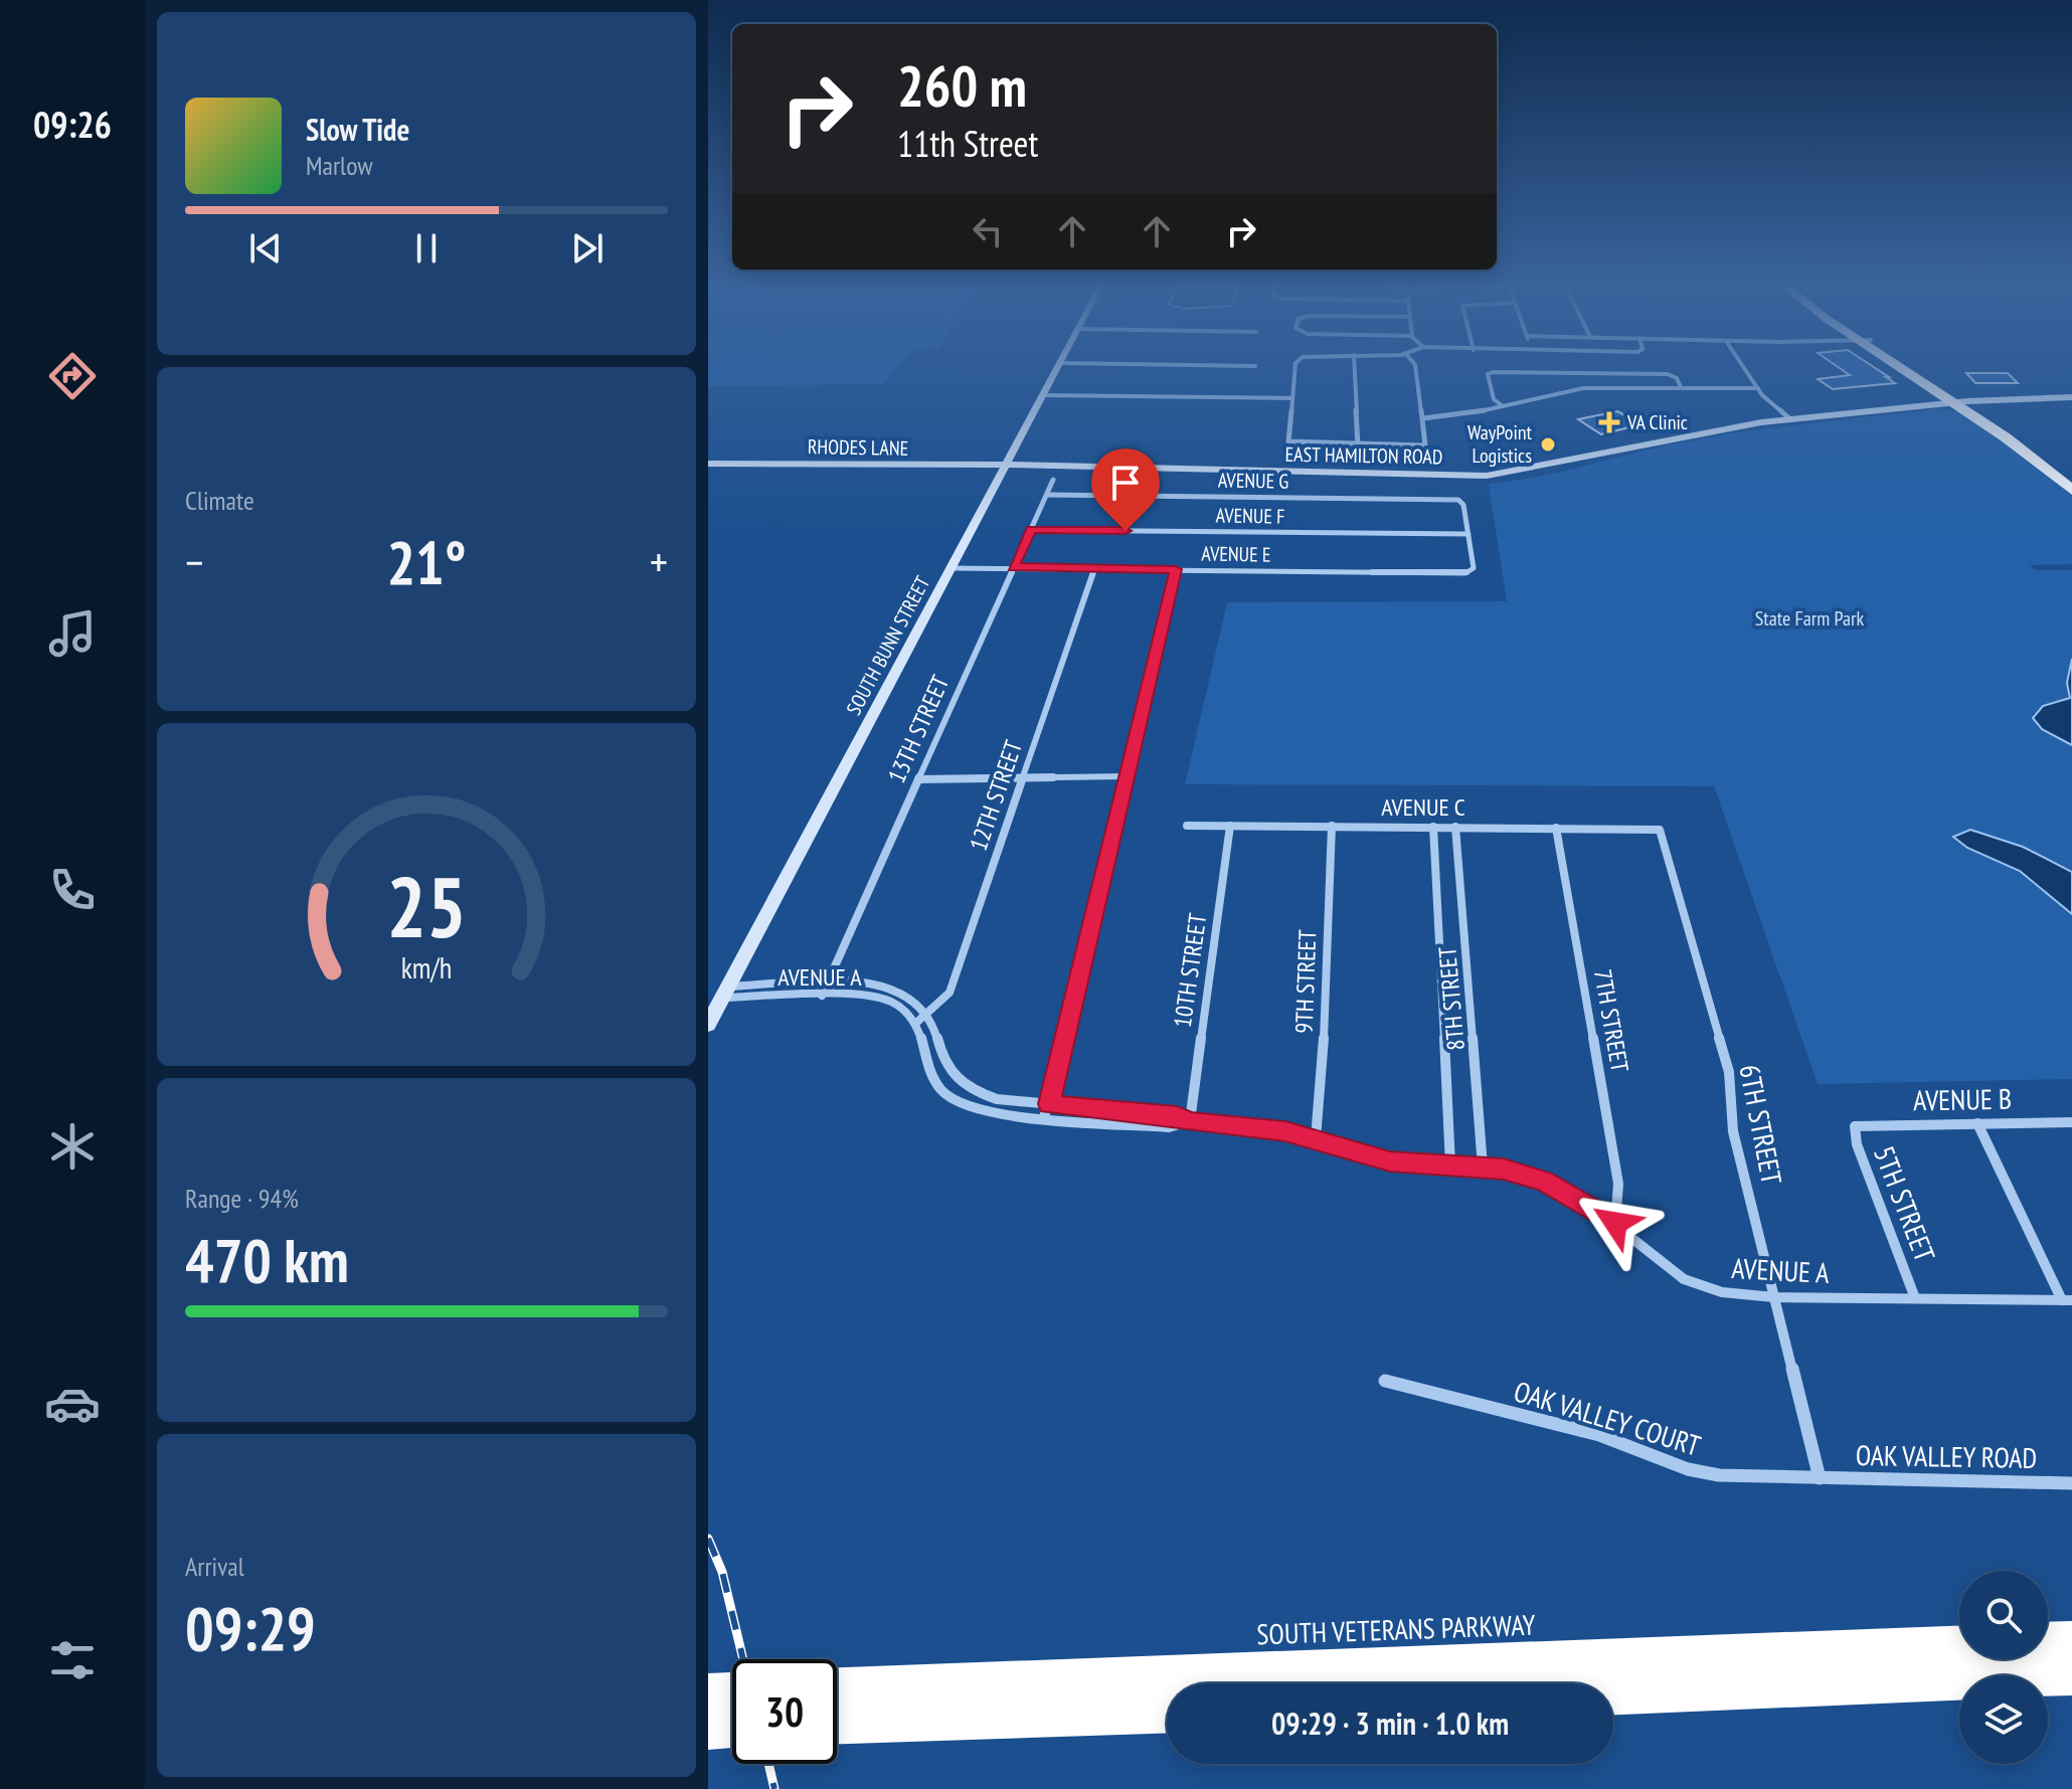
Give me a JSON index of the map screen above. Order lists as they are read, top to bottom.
{
  "streets": {
    "highway": ["SOUTH VETERANS PARKWAY"],
    "street": [
      "RHODES LANE",
      "EAST HAMILTON ROAD",
      "AVENUE G",
      "AVENUE F",
      "AVENUE E",
      "SOUTH BUNN STREET",
      "13TH STREET",
      "12TH STREET",
      "AVENUE C",
      "10TH STREET",
      "AVENUE A",
      "9TH STREET",
      "8TH STREET",
      "7TH STREET",
      "AVENUE B",
      "6TH STREET",
      "5TH STREET",
      "OAK VALLEY COURT",
      "OAK VALLEY ROAD"
    ]
  },
  "crossings": [
    ["RHODES LANE", "EAST HAMILTON ROAD"],
    ["RHODES LANE", "SOUTH BUNN STREET"],
    ["EAST HAMILTON ROAD", "SOUTH BUNN STREET"],
    ["AVENUE G", "AVENUE F"],
    ["AVENUE G", "AVENUE E"],
    ["AVENUE G", "13TH STREET"],
    ["AVENUE F", "AVENUE E"],
    ["AVENUE F", "13TH STREET"],
    ["AVENUE E", "SOUTH BUNN STREET"],
    ["AVENUE E", "13TH STREET"],
    ["AVENUE E", "12TH STREET"],
    ["SOUTH BUNN STREET", "AVENUE A"],
    ["13TH STREET", "AVENUE A"],
    ["12TH STREET", "AVENUE A"],
    ["AVENUE C", "10TH STREET"],
    ["AVENUE C", "9TH STREET"],
    ["AVENUE C", "8TH STREET"],
    ["AVENUE C", "7TH STREET"],
    ["AVENUE C", "6TH STREET"],
    ["10TH STREET", "AVENUE A"],
    ["AVENUE A", "9TH STREET"],
    ["AVENUE A", "8TH STREET"],
    ["AVENUE A", "7TH STREET"],
    ["AVENUE A", "6TH STREET"],
    ["AVENUE A", "5TH STREET"],
    ["AVENUE B", "5TH STREET"],
    ["6TH STREET", "OAK VALLEY COURT"],
    ["6TH STREET", "OAK VALLEY ROAD"],
    ["OAK VALLEY COURT", "OAK VALLEY ROAD"]
  ],
  "parks": ["State Farm Park"],
  "places": {
    "health": ["VA Clinic"],
    "other": ["WayPoint Logistics"]
  },
  "page": {
    "tabs": "09:26",
    "turn": ["260 m", "11th Street"],
    "song": ["Slow Tide", "Marlow"],
    "tile": [
      "Climate",
      ["Range · 94%", "470 km"],
      ["Arrival", "09:29"]
    ],
    "heat": ["−", "21°", "+"],
    "limit": "30",
    "trip": "09:29 · 3 min · 1.0 km",
    "gauge": ["25", "km/h"]
  }
}
